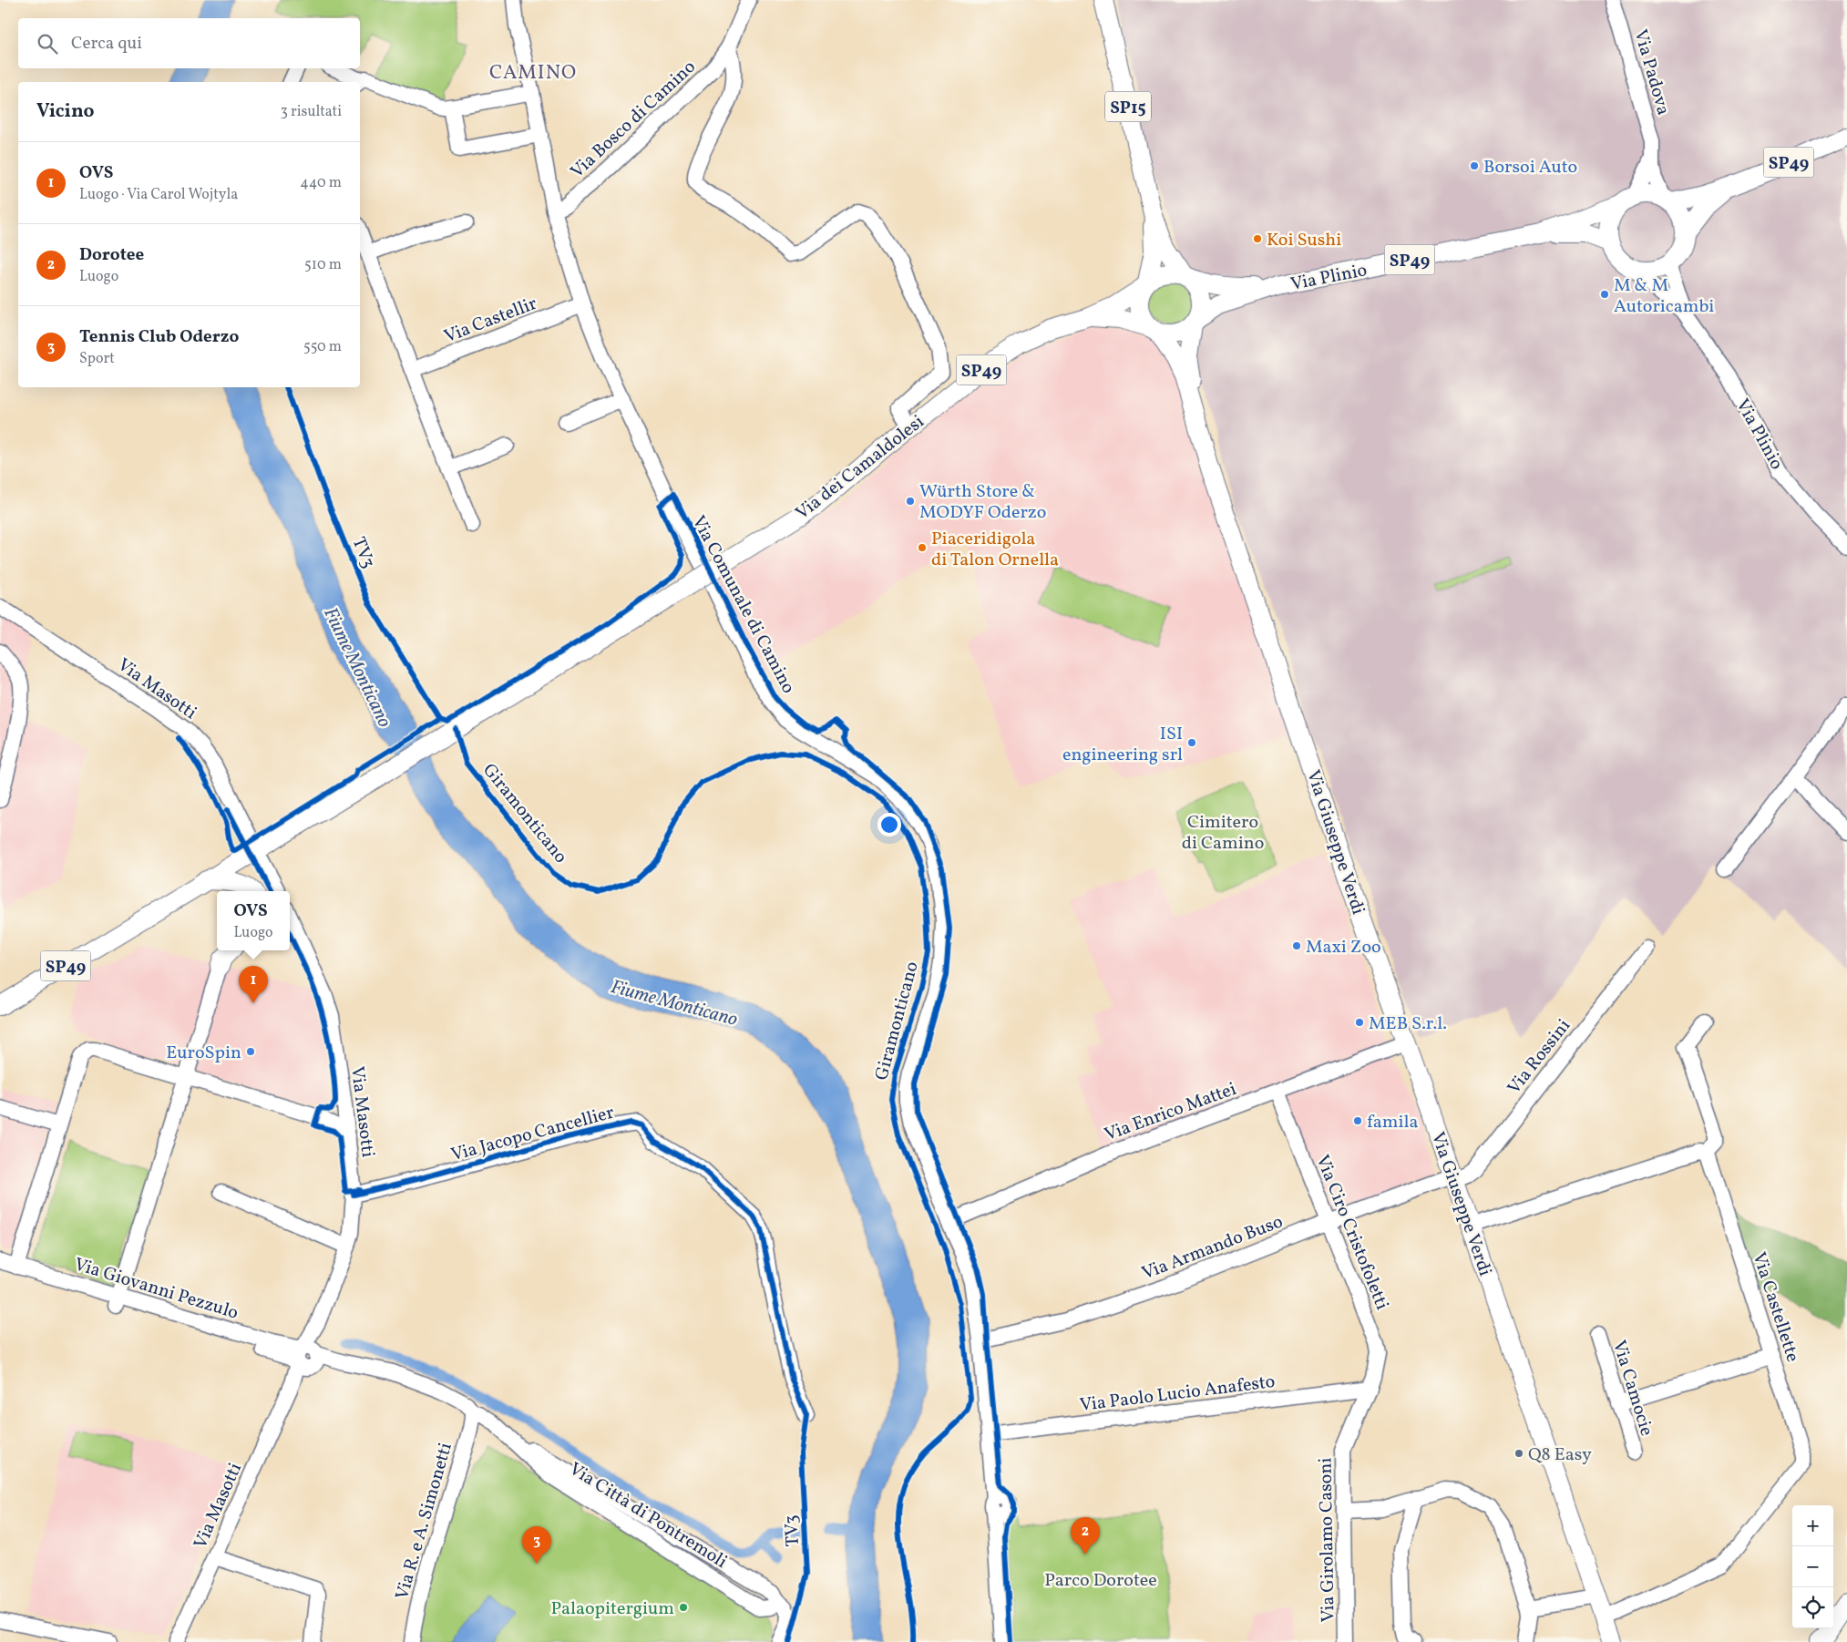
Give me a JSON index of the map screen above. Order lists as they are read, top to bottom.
{
  "streets": {
    "main road": [
      "SP15",
      "SP49",
      "Via Plinio",
      "Via dei Camaldolesi",
      "Via Giuseppe Verdi"
    ],
    "street": [
      "Via Padova",
      "Via Bosco di Camino",
      "Via Castellir",
      "Via Comunale di Camino",
      "Via Masotti",
      "Via Rossini",
      "Via Enrico Mattei",
      "Via Jacopo Cancellier",
      "Via Ciro Cristofoletti",
      "Via Armando Buso",
      "Via Giovanni Pezzulo",
      "Via Castellette",
      "Via Camocie",
      "Via Paolo Lucio Anafesto",
      "Via Città di Pontremoli",
      "Via R. e A. Simonetti",
      "Via Girolamo Casoni"
    ],
    "cycle path": ["TV3", "Giramonticano"]
  },
  "crossings": [
    ["Via Padova", "SP49"],
    ["Via Padova", "Via Plinio"],
    ["SP15", "SP49"],
    ["SP15", "Via dei Camaldolesi"],
    ["SP15", "Via Giuseppe Verdi"],
    ["Via Bosco di Camino", "Via Comunale di Camino"],
    ["SP49", "Via Plinio"],
    ["SP49", "Via dei Camaldolesi"],
    ["SP49", "Via Giuseppe Verdi"],
    ["Via Castellir", "Via Comunale di Camino"],
    ["Via dei Camaldolesi", "Via Giuseppe Verdi"],
    ["Via Comunale di Camino", "Via Enrico Mattei"],
    ["Via Comunale di Camino", "Via Armando Buso"],
    ["Via Comunale di Camino", "Via Paolo Lucio Anafesto"],
    ["Via Masotti", "Via Jacopo Cancellier"],
    ["Via Masotti", "Via Giovanni Pezzulo"],
    ["Via Masotti", "Via Città di Pontremoli"],
    ["Via Giuseppe Verdi", "Via Rossini"],
    ["Via Giuseppe Verdi", "Via Enrico Mattei"],
    ["Via Giuseppe Verdi", "Via Armando Buso"],
    ["Via Giuseppe Verdi", "Via Castellette"],
    ["Via Rossini", "Via Armando Buso"],
    ["Via Enrico Mattei", "Via Ciro Cristofoletti"],
    ["Via Ciro Cristofoletti", "Via Armando Buso"],
    ["Via Ciro Cristofoletti", "Via Paolo Lucio Anafesto"],
    ["Via Ciro Cristofoletti", "Via Girolamo Casoni"],
    ["Via Giovanni Pezzulo", "Via Città di Pontremoli"],
    ["Via Paolo Lucio Anafesto", "Via Girolamo Casoni"],
    ["Via Città di Pontremoli", "Via R. e A. Simonetti"]
  ],
  "districts": ["CAMINO"],
  "water": ["Fiume Monticano"],
  "parks": ["Cimitero di Camino", "Parco Dorotee"],
  "places": [
    "Borsoi Auto",
    "Koi Sushi",
    "M & M Autoricambi",
    "Würth Store & MODYF Oderzo",
    "Piaceridigola di Talon Ornella",
    "ISI engineering srl",
    "Maxi Zoo",
    "MEB S.r.l.",
    "EuroSpin",
    "famila",
    "Q8 Easy",
    "Palaopitergium"
  ],
  "page": {
    "search": "Cerca qui",
    "heading": ["Vicino", "3 risultati"],
    "list": [
      {
        "mark": "1",
        "name": "OVS",
        "note": "Luogo · Via Carol Wojtyla",
        "value": "440 m"
      },
      {
        "mark": "2",
        "name": "Dorotee",
        "note": "Luogo",
        "value": "510 m"
      },
      {
        "mark": "3",
        "name": "Tennis Club Oderzo",
        "note": "Sport",
        "value": "550 m"
      }
    ],
    "popup": ["OVS", "Luogo"],
    "pins": ["1", "2", "3"],
    "map_buttons": ["+", "−"]
  }
}
